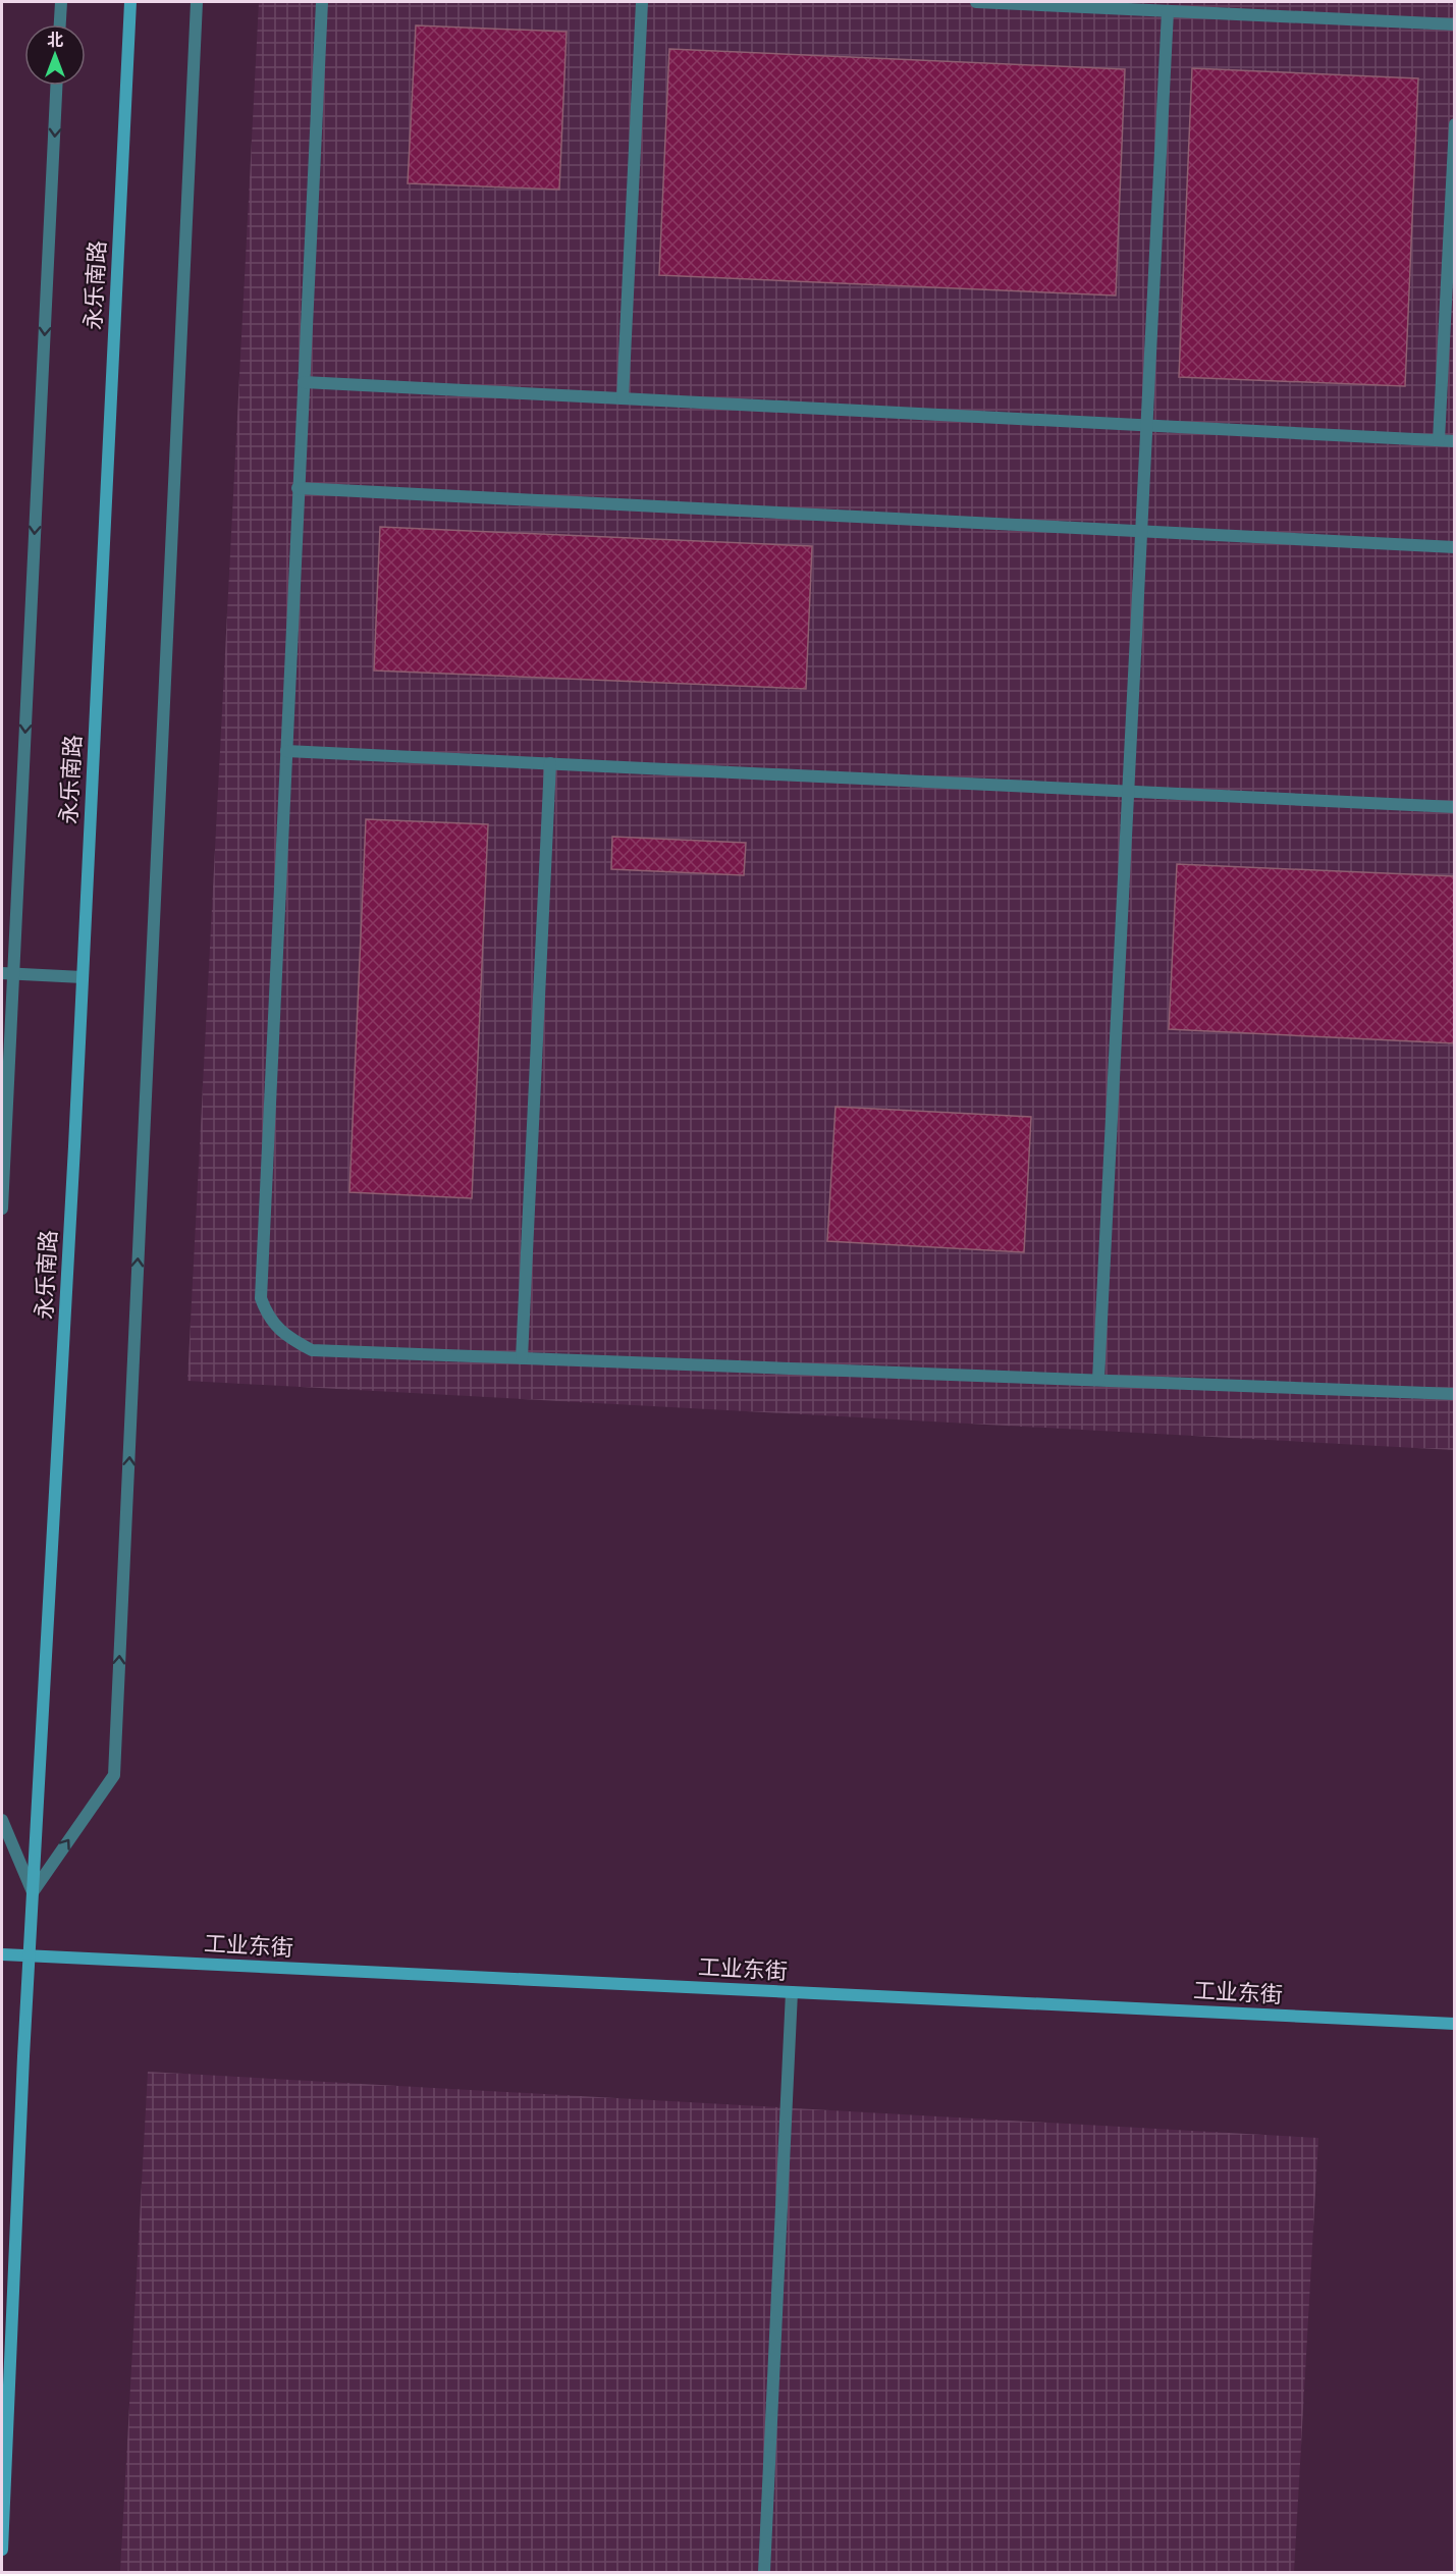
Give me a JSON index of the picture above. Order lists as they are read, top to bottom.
{
  "streets": {
    "main road": ["永乐南路", "工业东街"]
  },
  "crossings": [
    ["永乐南路", "工业东街"]
  ],
  "north": "top"
}
